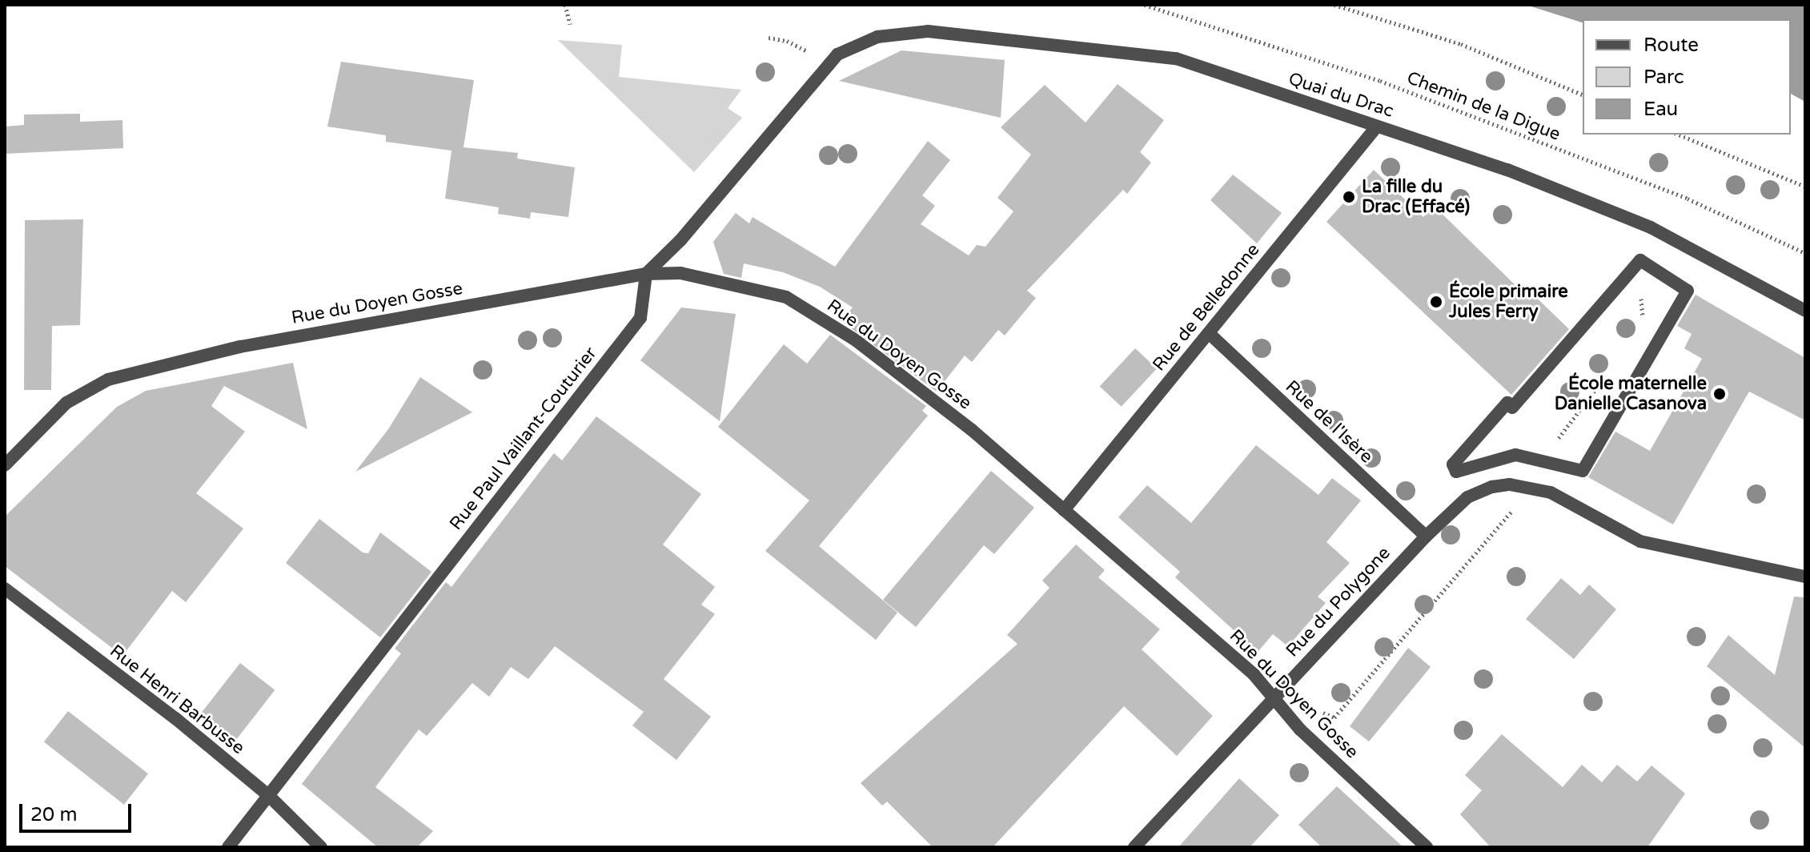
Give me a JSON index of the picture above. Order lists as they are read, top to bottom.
{
  "streets": {
    "street": [
      "Quai du Drac",
      "Rue du Doyen Gosse",
      "Rue de Belledonne",
      "Rue de l'Isère",
      "Rue Paul Vaillant-Couturier",
      "Rue du Polygone",
      "Rue Henri Barbusse"
    ],
    "path": ["Chemin de la Digue"]
  },
  "crossings": [
    ["Quai du Drac", "Rue de Belledonne"],
    ["Rue du Doyen Gosse", "Rue de Belledonne"],
    ["Rue du Doyen Gosse", "Rue Paul Vaillant-Couturier"],
    ["Rue du Doyen Gosse", "Rue du Polygone"],
    ["Rue de Belledonne", "Rue de l'Isère"],
    ["Rue de l'Isère", "Rue du Polygone"],
    ["Rue Paul Vaillant-Couturier", "Rue Henri Barbusse"]
  ],
  "places": ["La fille du Drac (Effacé)", "École primaire Jules Ferry", "École maternelle Danielle Casanova"],
  "legend": ["Route", "Parc", "Eau"],
  "scale_bar": "20 m"
}
